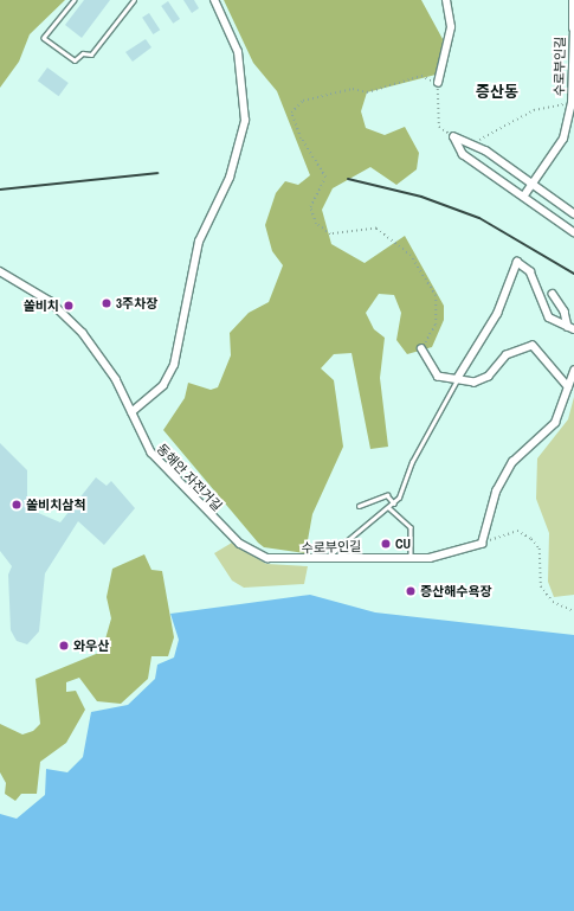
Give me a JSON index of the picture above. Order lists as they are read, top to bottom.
{
  "streets": {
    "street": ["수로부인길"]
  },
  "districts": ["증산동"],
  "places": [
    "3주차장",
    "쏠비치",
    "쏠비치삼척",
    "CU",
    "증산해수욕장",
    "와우산"
  ]
}
